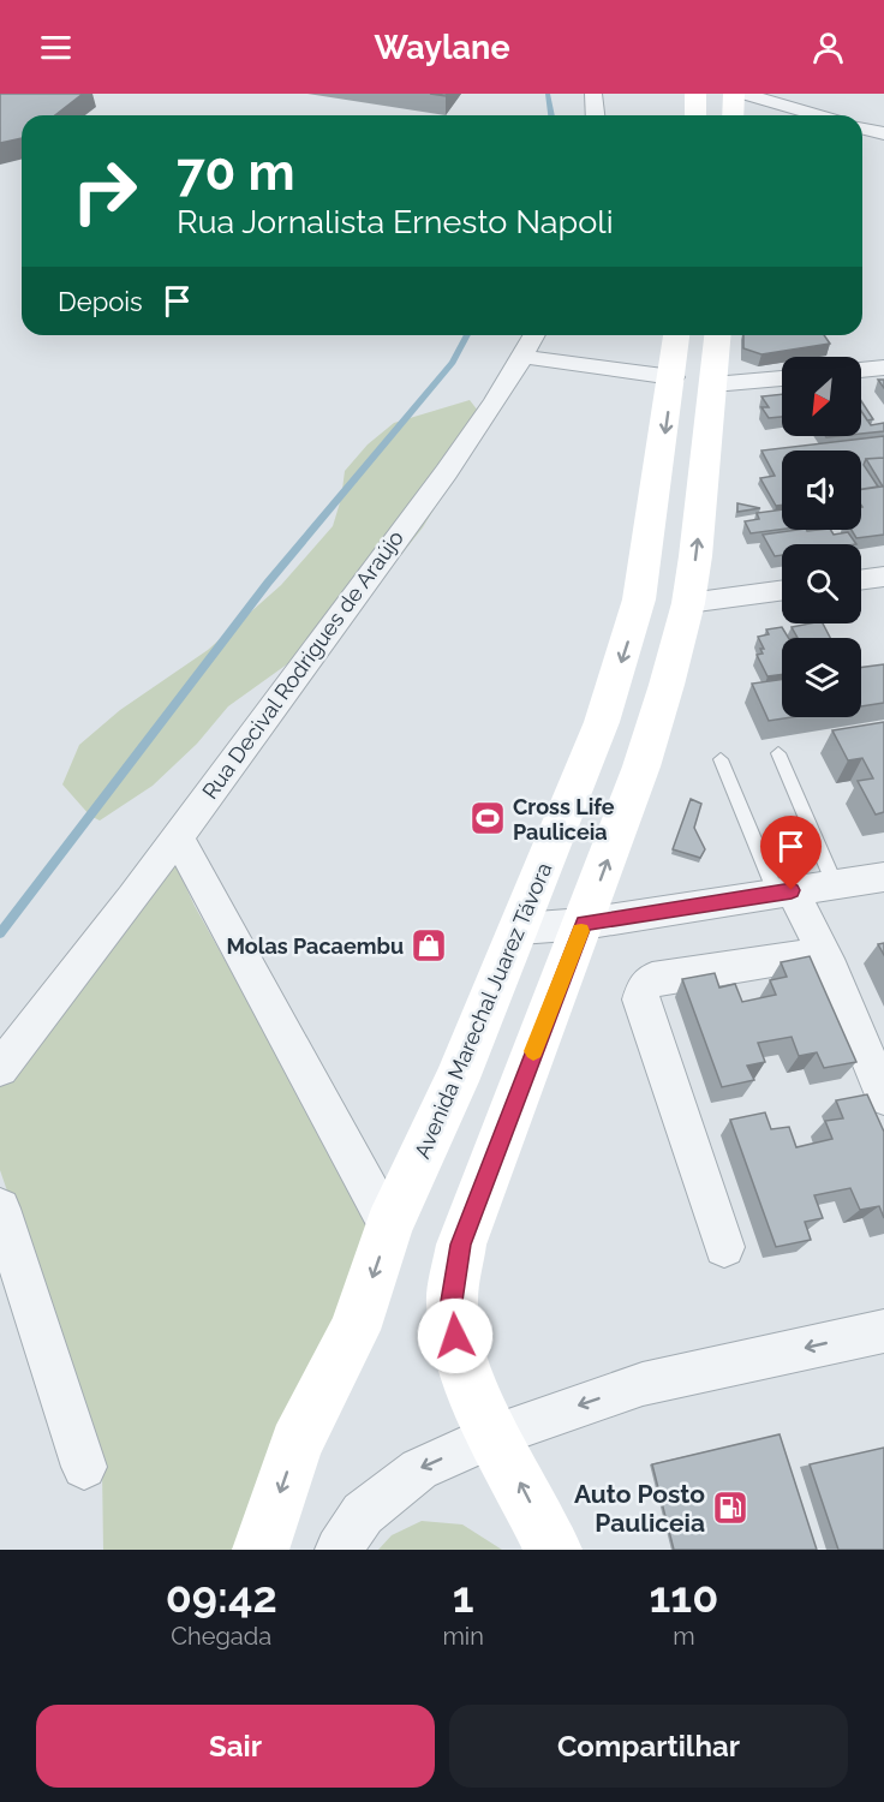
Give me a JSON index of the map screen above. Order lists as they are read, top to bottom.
{
  "streets": {
    "street": ["Rua Decival Rodrigues de Araújo", "Avenida Marechal Juarez Távora"]
  },
  "places": {
    "sports": ["Cross Life Pauliceia"],
    "shop": ["Molas Pacaembu"],
    "fuel station": ["Auto Posto Pauliceia"]
  },
  "north": "bottom left",
  "page": {
    "header": "Waylane",
    "turn": ["70 m", "Rua Jornalista Ernesto Napoli"],
    "then": "Depois",
    "eta": [
      "09:42",
      "Chegada",
      "1",
      "min",
      "110",
      "m"
    ],
    "buttons": ["Sair", "Compartilhar"]
  }
}
